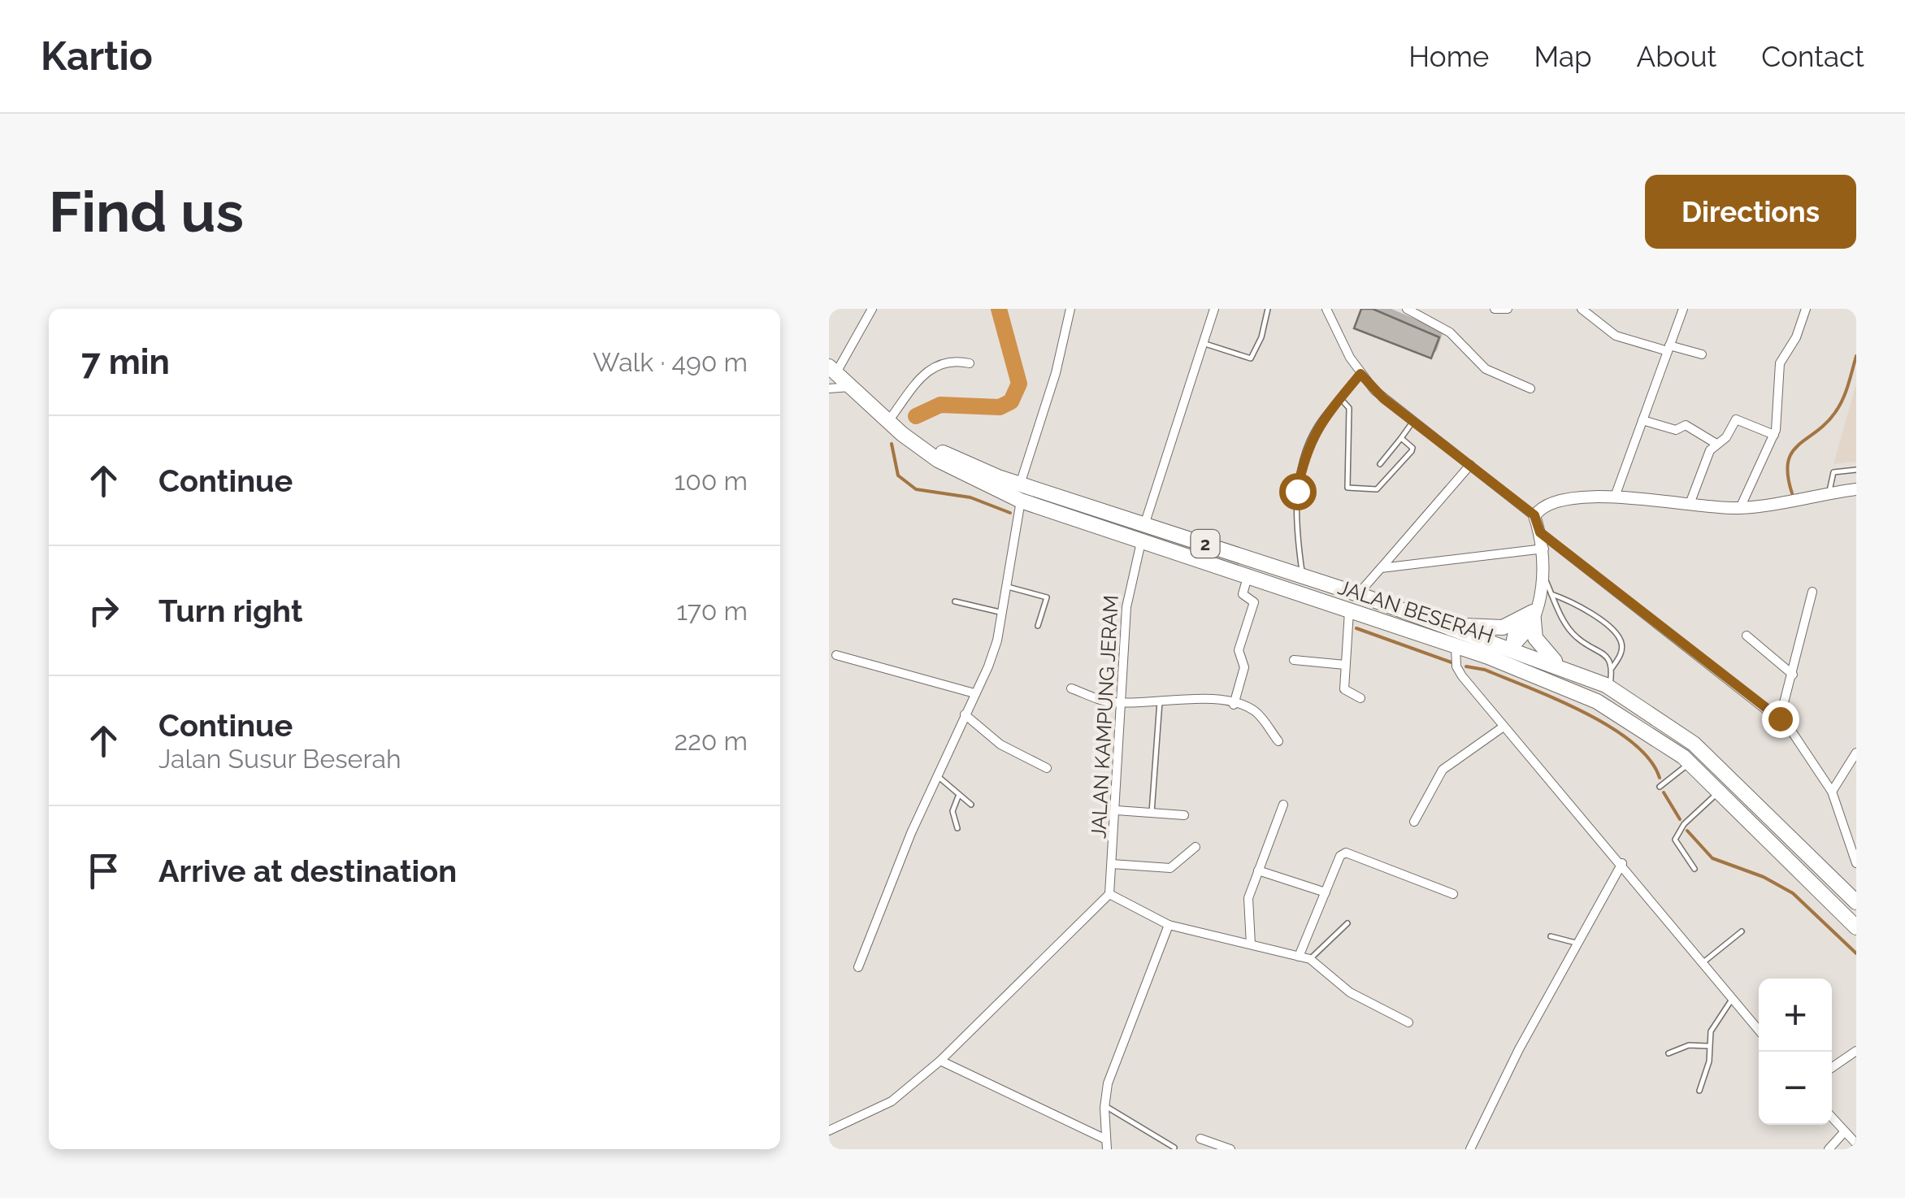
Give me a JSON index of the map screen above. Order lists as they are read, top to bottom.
{
  "streets": {
    "highway": ["2", "JALAN BESERAH"],
    "street": ["JALAN KAMPUNG JERAM"]
  },
  "crossings": [
    ["JALAN BESERAH", "JALAN KAMPUNG JERAM"]
  ],
  "page": {
    "header": "Kartio",
    "nav": [
      "Home",
      "Map",
      "About",
      "Contact"
    ],
    "buttons": "Directions",
    "title": "Find us",
    "heading": ["7 min", "Walk · 490 m"],
    "list": [
      ["Continue", "100 m"],
      ["Turn right", "170 m"],
      ["Continue", "Jalan Susur Beserah", "220 m"],
      "Arrive at destination"
    ],
    "map_buttons": ["+", "−"]
  }
}
